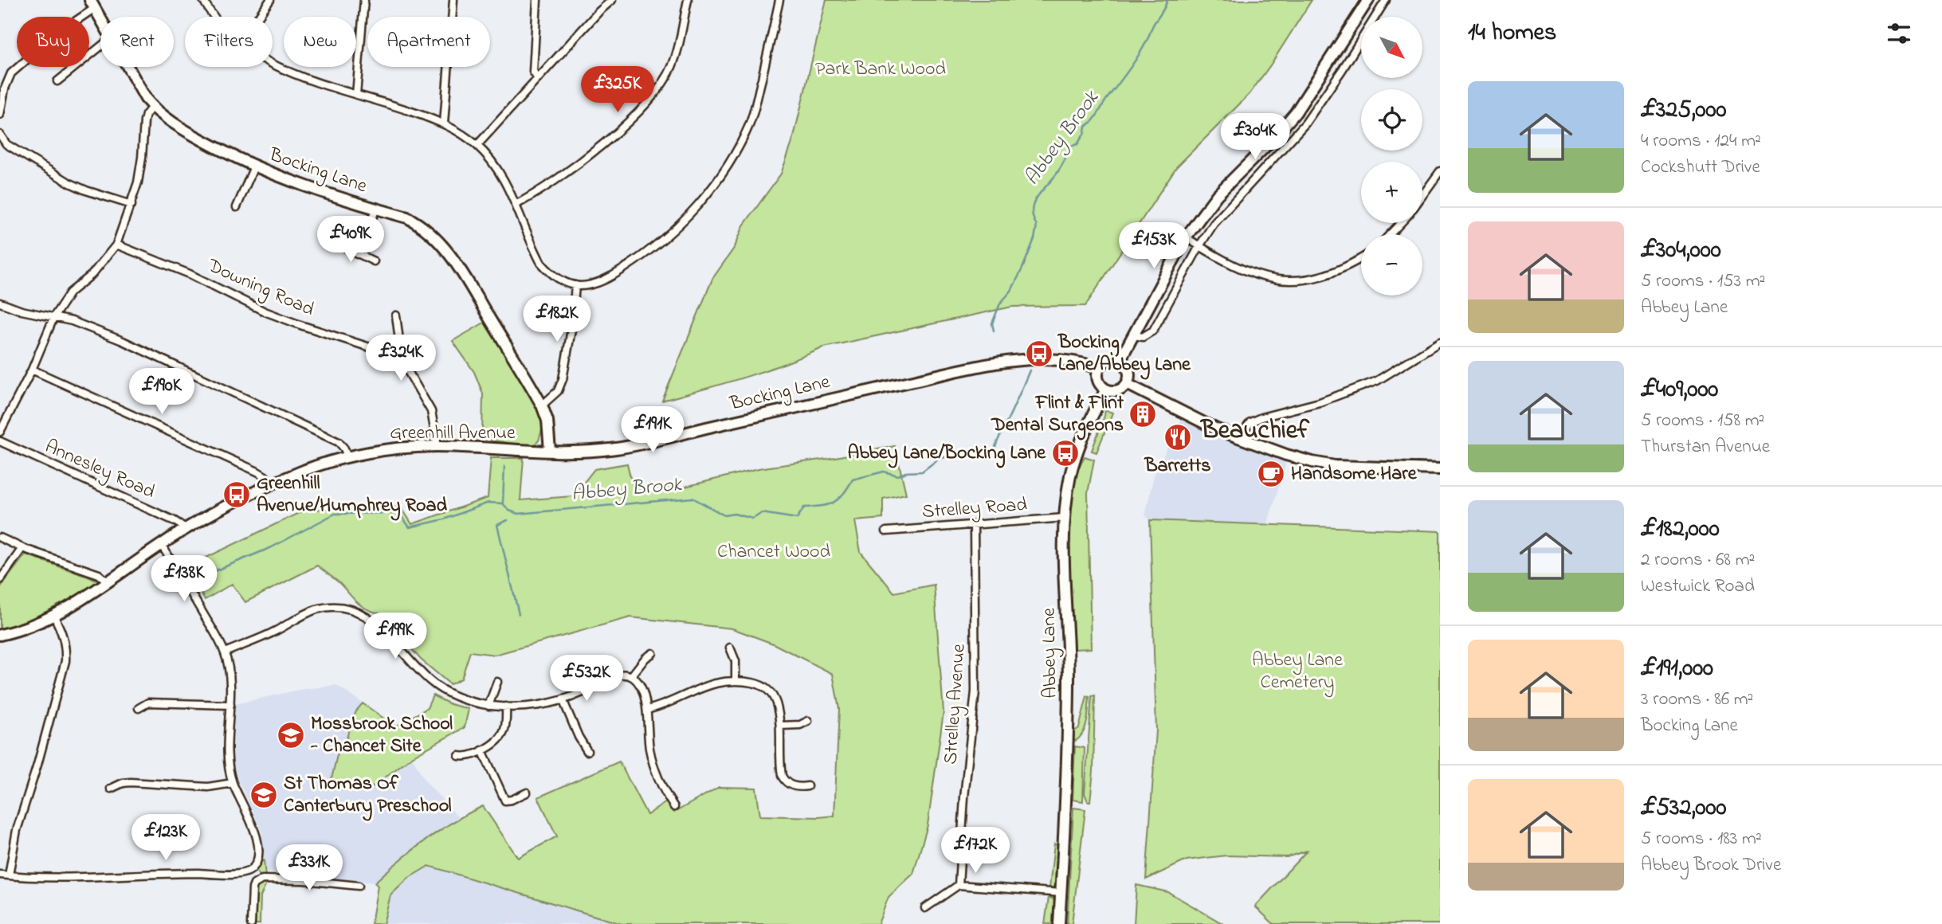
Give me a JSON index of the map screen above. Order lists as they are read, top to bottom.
{
  "streets": {
    "street": [
      "Bocking Lane",
      "Downing Road",
      "Greenhill Avenue",
      "Annesley Road",
      "Strelley Road",
      "Abbey Lane",
      "Strelley Avenue"
    ]
  },
  "crossings": [
    ["Bocking Lane", "Greenhill Avenue"],
    ["Bocking Lane", "Abbey Lane"],
    ["Greenhill Avenue", "Annesley Road"],
    ["Strelley Road", "Abbey Lane"],
    ["Strelley Road", "Strelley Avenue"]
  ],
  "districts": ["Beauchief"],
  "water": ["Abbey Brook"],
  "parks": ["Park Bank Wood", "Chancet Wood", "Abbey Lane Cemetery"],
  "places": {
    "bus stop": ["Bocking Lane/Abbey Lane", "Abbey Lane/Bocking Lane", "Greenhill Avenue/Humphrey Road"],
    "building": ["Flint & Flint Dental Surgeons"],
    "restaurant": ["Barretts"],
    "cafe": ["Handsome Hare"],
    "school or university": ["Mossbrook School - Chancet Site", "St Thomas Of Canterbury Preschool"]
  },
  "north": "bottom right",
  "page": {
    "heading": "14 homes",
    "map_buttons": ["+", "−"],
    "chip": [
      "Buy",
      "Rent",
      "Filters",
      "New",
      "Apartment"
    ],
    "price": [
      "£325K",
      "£304K",
      "£409K",
      "£153K",
      "£182K",
      "£324K",
      "£190K",
      "£191K",
      "£138K",
      "£199K",
      "£532K",
      "£123K",
      "£172K",
      "£331K"
    ],
    "list": [
      {
        "name": "£325,000",
        "note": "4 rooms · 124 m² · Cockshutt Drive"
      },
      {
        "name": "£304,000",
        "note": "5 rooms · 153 m² · Abbey Lane"
      },
      {
        "name": "£409,000",
        "note": "5 rooms · 158 m² · Thurstan Avenue"
      },
      {
        "name": "£182,000",
        "note": "2 rooms · 68 m² · Westwick Road"
      },
      {
        "name": "£191,000",
        "note": "3 rooms · 86 m² · Bocking Lane"
      },
      {
        "name": "£532,000",
        "note": "5 rooms · 183 m² · Abbey Brook Drive"
      }
    ]
  }
}
